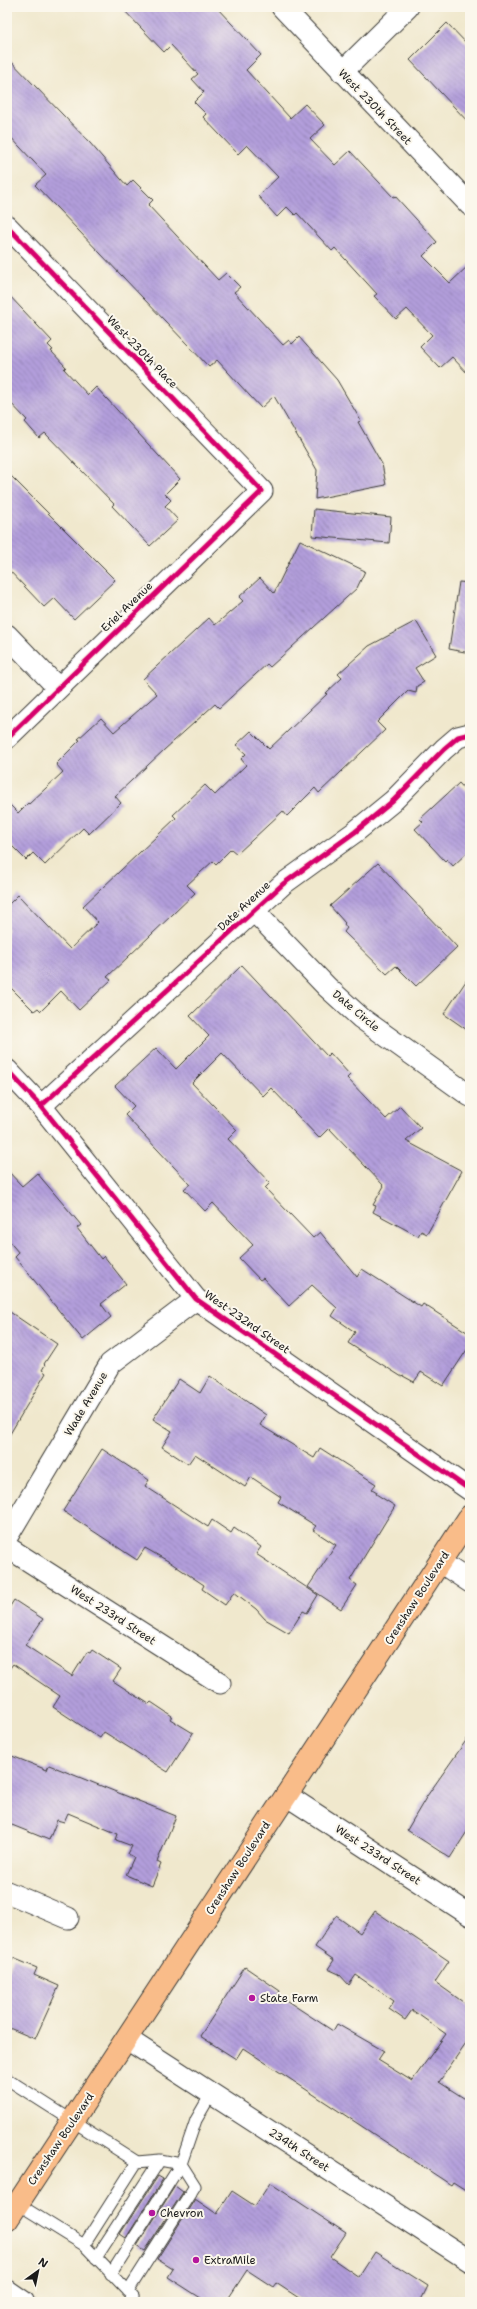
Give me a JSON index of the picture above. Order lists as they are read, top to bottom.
{
  "streets": {
    "main road": ["Crenshaw Boulevard"],
    "street": [
      "West 230th Street",
      "West 230th Place",
      "Eriel Avenue",
      "Date Avenue",
      "Date Circle",
      "West 232nd Street",
      "Wade Avenue",
      "West 233rd Street",
      "234th Street"
    ]
  },
  "crossings": [
    ["West 230th Place", "Eriel Avenue"],
    ["Date Avenue", "Date Circle"],
    ["Date Avenue", "West 232nd Street"],
    ["West 232nd Street", "Wade Avenue"],
    ["Crenshaw Boulevard", "West 233rd Street"],
    ["Crenshaw Boulevard", "234th Street"]
  ],
  "places": ["State Farm", "Chevron", "ExtraMile"],
  "north": "top right"
}
